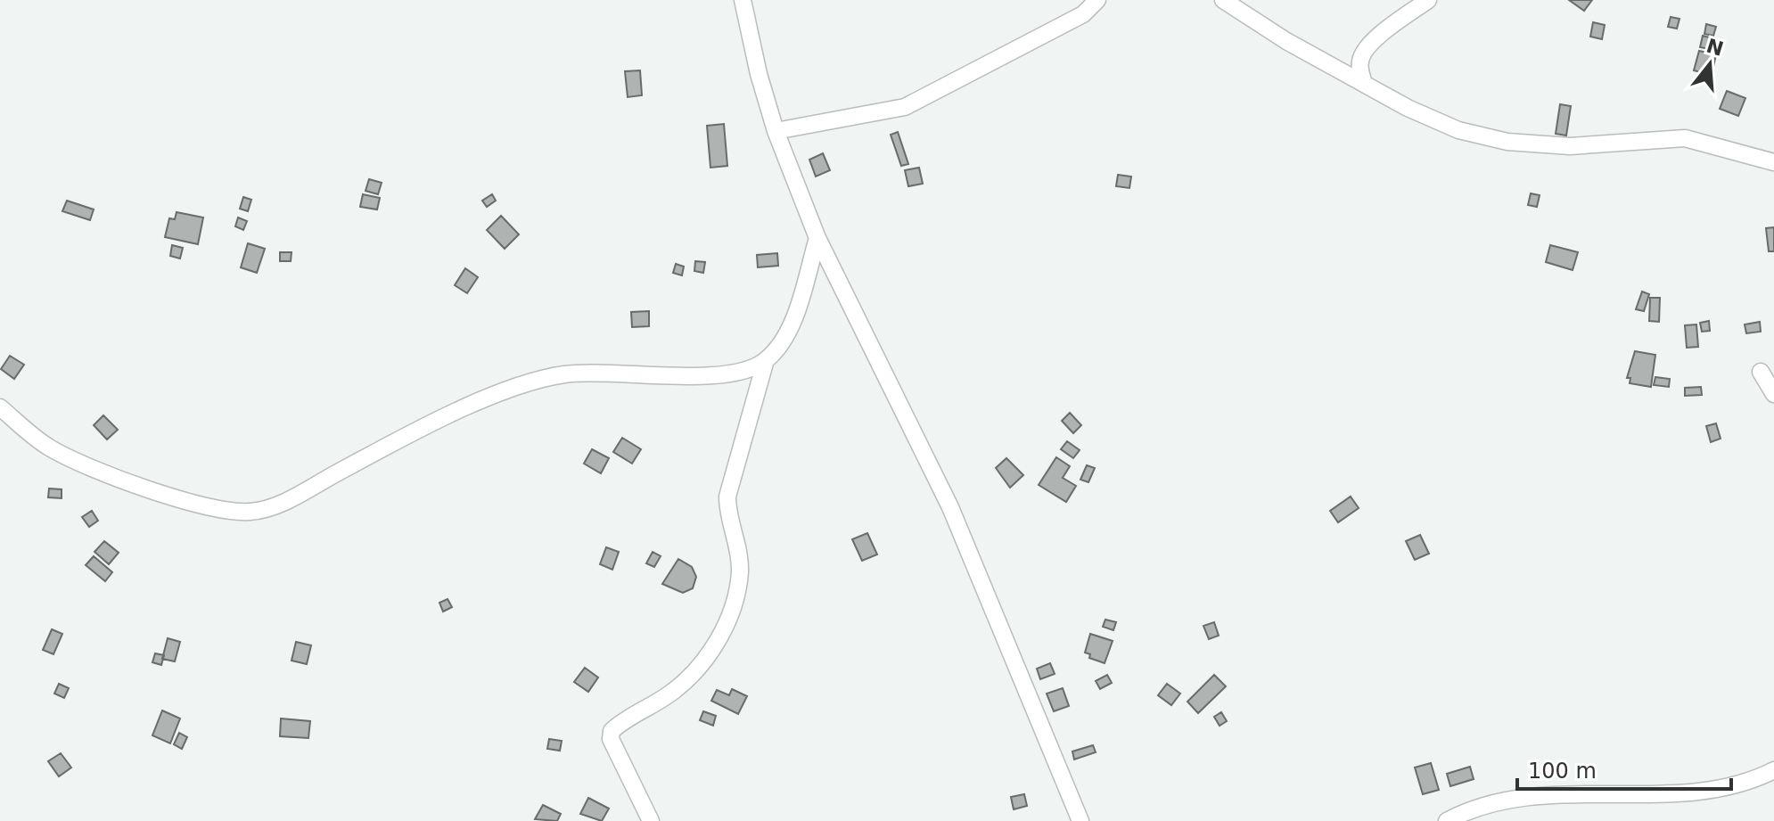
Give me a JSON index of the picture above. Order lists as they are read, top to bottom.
{
  "scale_bar": "100 m",
  "north": "top"
}
